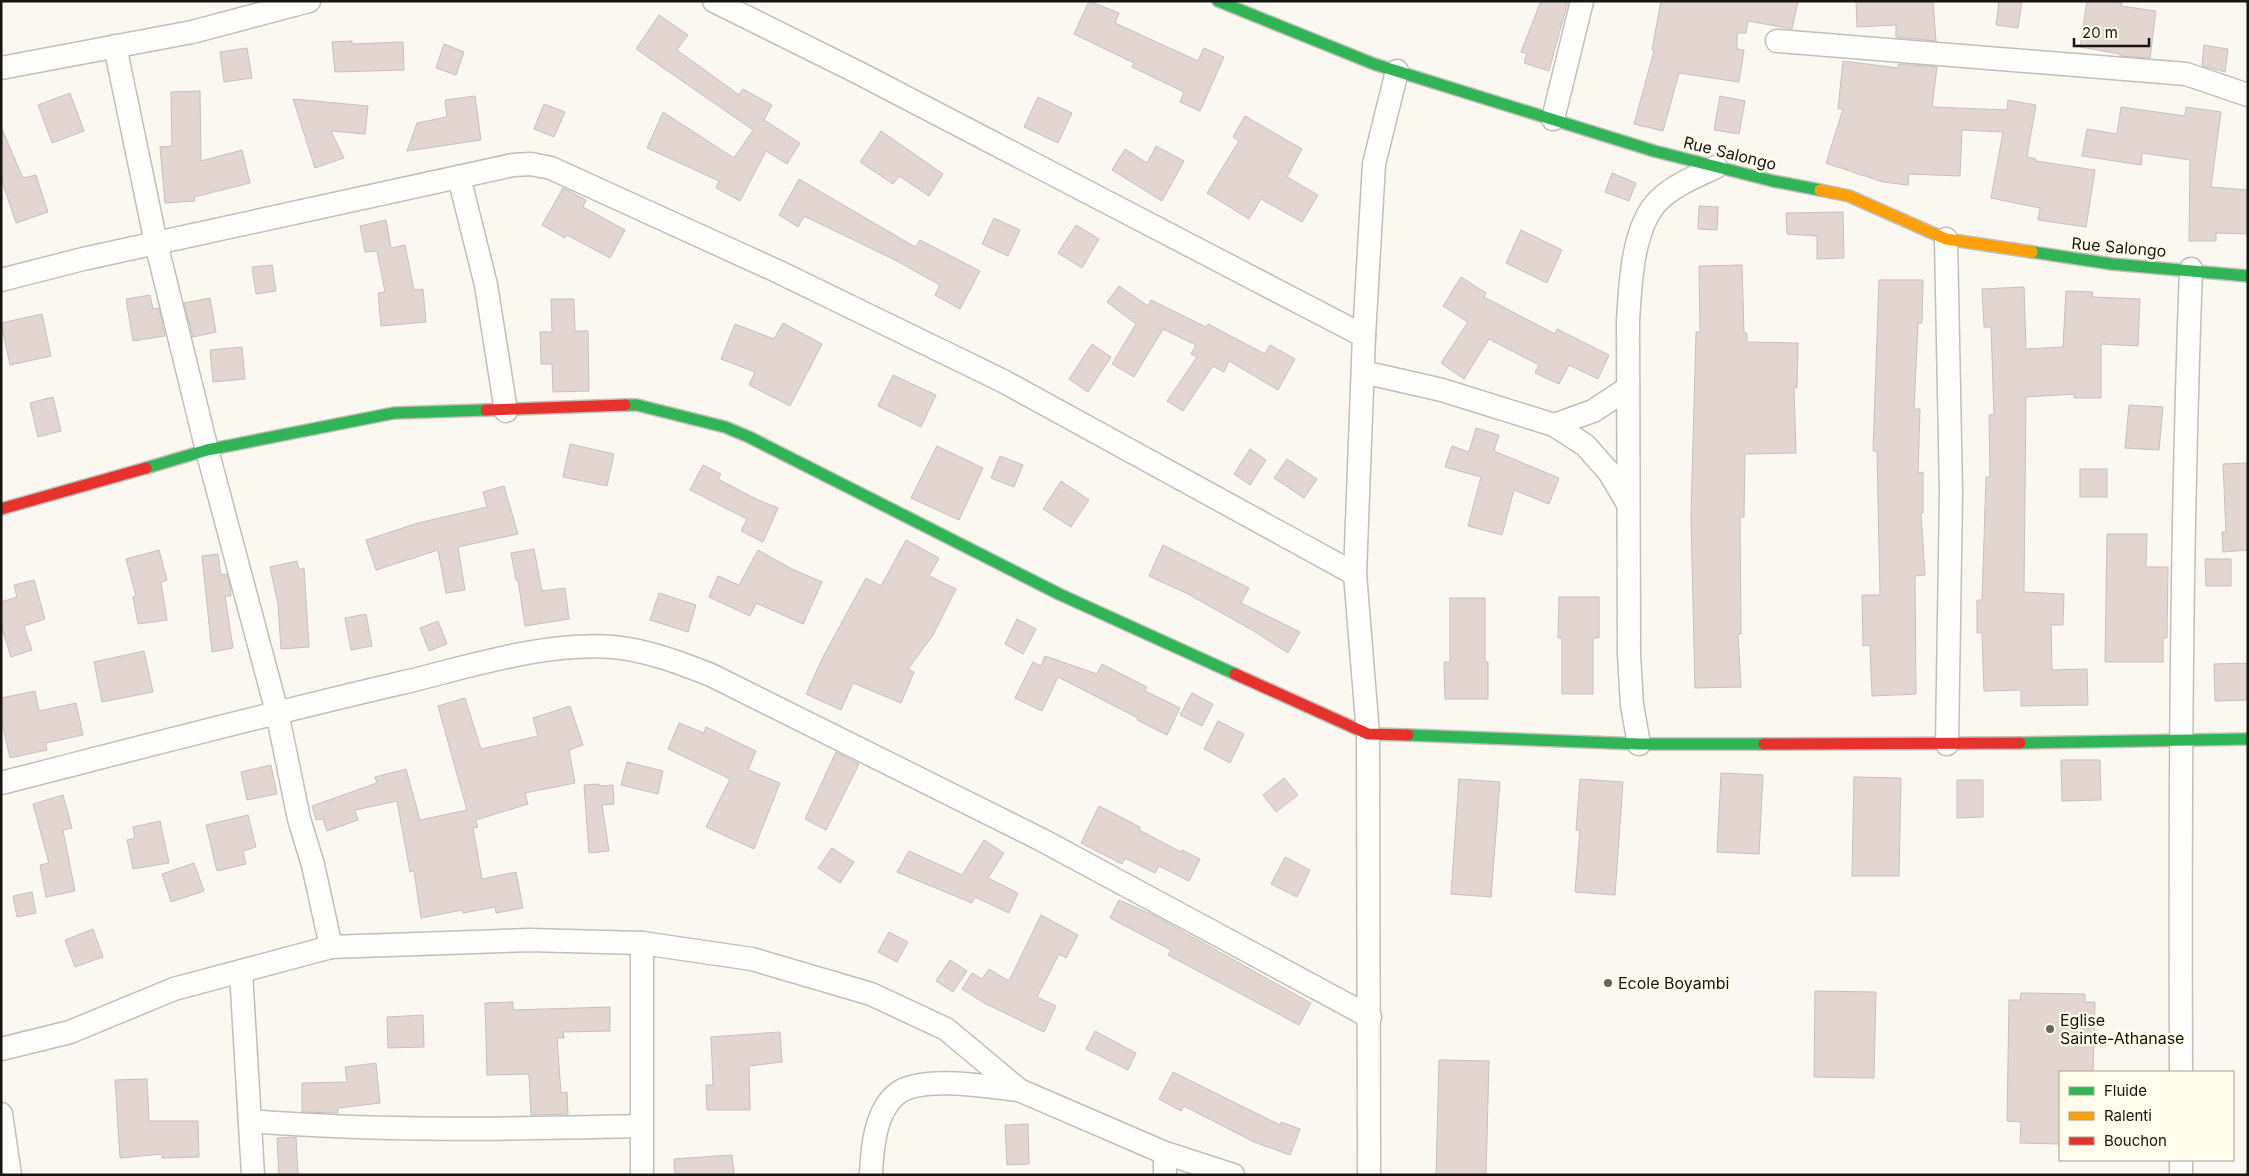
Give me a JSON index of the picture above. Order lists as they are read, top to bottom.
{
  "streets": {
    "street": ["Rue Salongo"]
  },
  "places": ["Ecole Boyambi", "Eglise Sainte-Athanase"],
  "legend": ["Fluide", "Ralenti", "Bouchon"],
  "scale_bar": "20 m"
}
